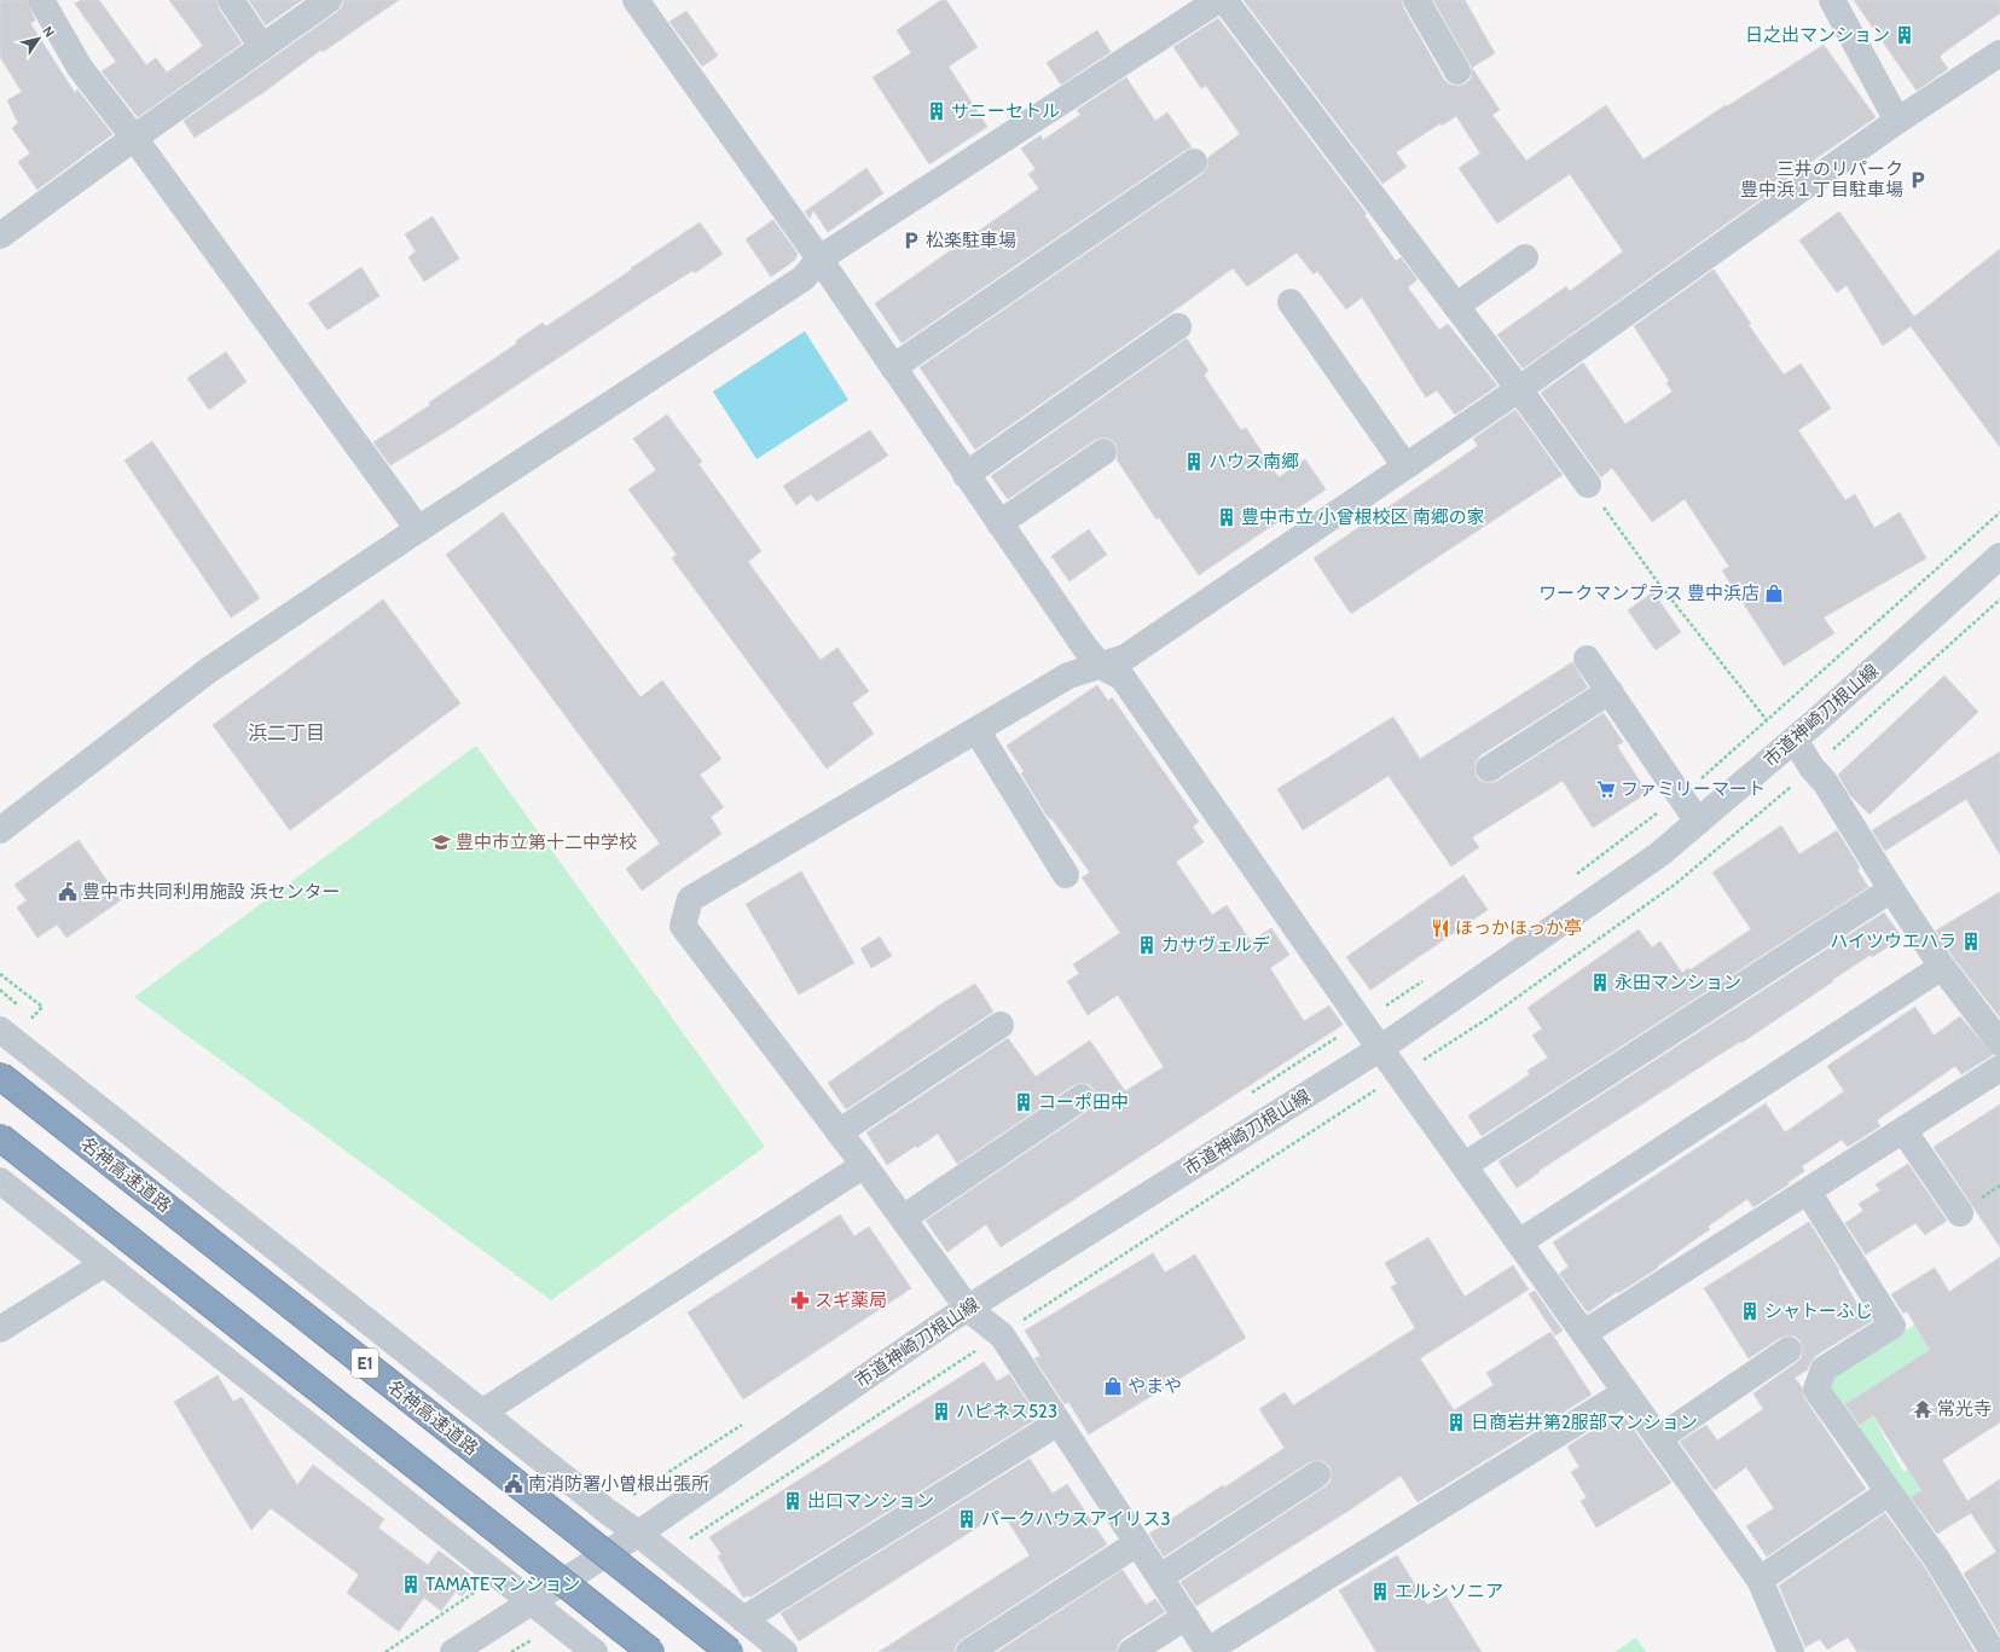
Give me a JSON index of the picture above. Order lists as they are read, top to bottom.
{
  "streets": {
    "highway": ["名神高速道路", "E1"],
    "street": ["市道神崎刀根山線"]
  },
  "districts": ["浜二丁目"],
  "places": {
    "building": [
      "日之出マンション",
      "サニーセトル",
      "ハウス南郷",
      "豊中市立 小曾根校区 南郷の家",
      "ハイツウエハラ",
      "カサヴェルデ",
      "永田マンション",
      "コーポ田中",
      "シャトーふじ",
      "ハピネス523",
      "日商岩井第2服部マンション",
      "出口マンション",
      "パークハウスアイリス3",
      "TAMATEマンション",
      "エルシソニア"
    ],
    "parking": ["三井のリパーク 豊中浜１丁目駐車場", "松楽駐車場"],
    "shop": ["ワークマンプラス 豊中浜店", "やまや"],
    "supermarket": ["ファミリーマート"],
    "school or university": ["豊中市立第十二中学校"],
    "public building": ["豊中市共同利用施設 浜センター", "南消防署小曽根出張所"],
    "restaurant": ["ほっかほっか亭"],
    "pharmacy": ["スギ薬局"],
    "temple": ["常光寺"]
  },
  "north": "top right"
}
